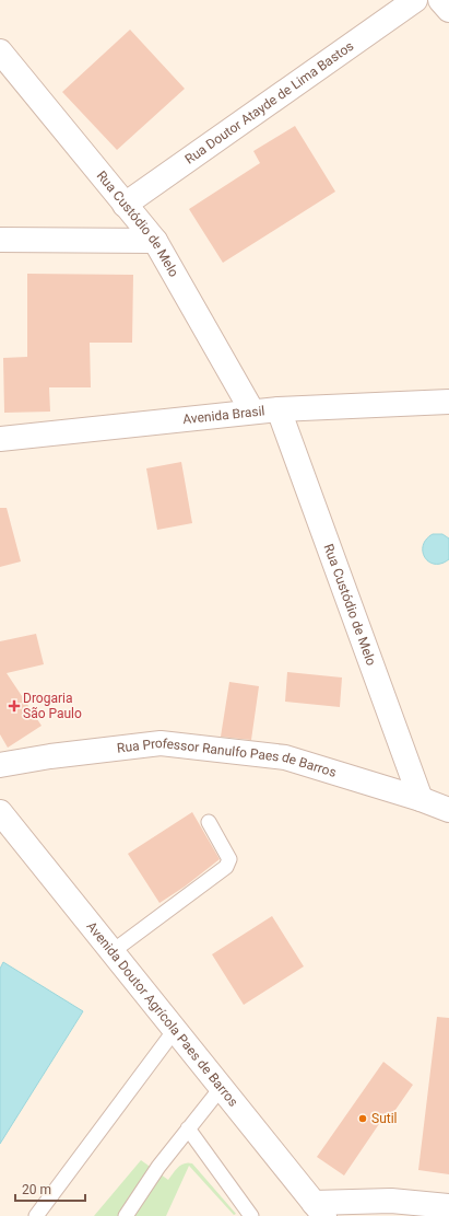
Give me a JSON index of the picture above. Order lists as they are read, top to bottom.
{
  "streets": {
    "street": [
      "Rua Doutor Atayde de Lima Bastos",
      "Rua Custódio de Melo",
      "Avenida Brasil",
      "Rua Professor Ranulfo Paes de Barros",
      "Avenida Doutor Agrícola Paes de Barros"
    ]
  },
  "crossings": [
    ["Rua Doutor Atayde de Lima Bastos", "Rua Custódio de Melo"],
    ["Rua Custódio de Melo", "Avenida Brasil"],
    ["Rua Custódio de Melo", "Rua Professor Ranulfo Paes de Barros"]
  ],
  "places": {
    "health": ["Drogaria São Paulo"],
    "other": ["Sutil"]
  },
  "scale_bar": "20 m"
}
